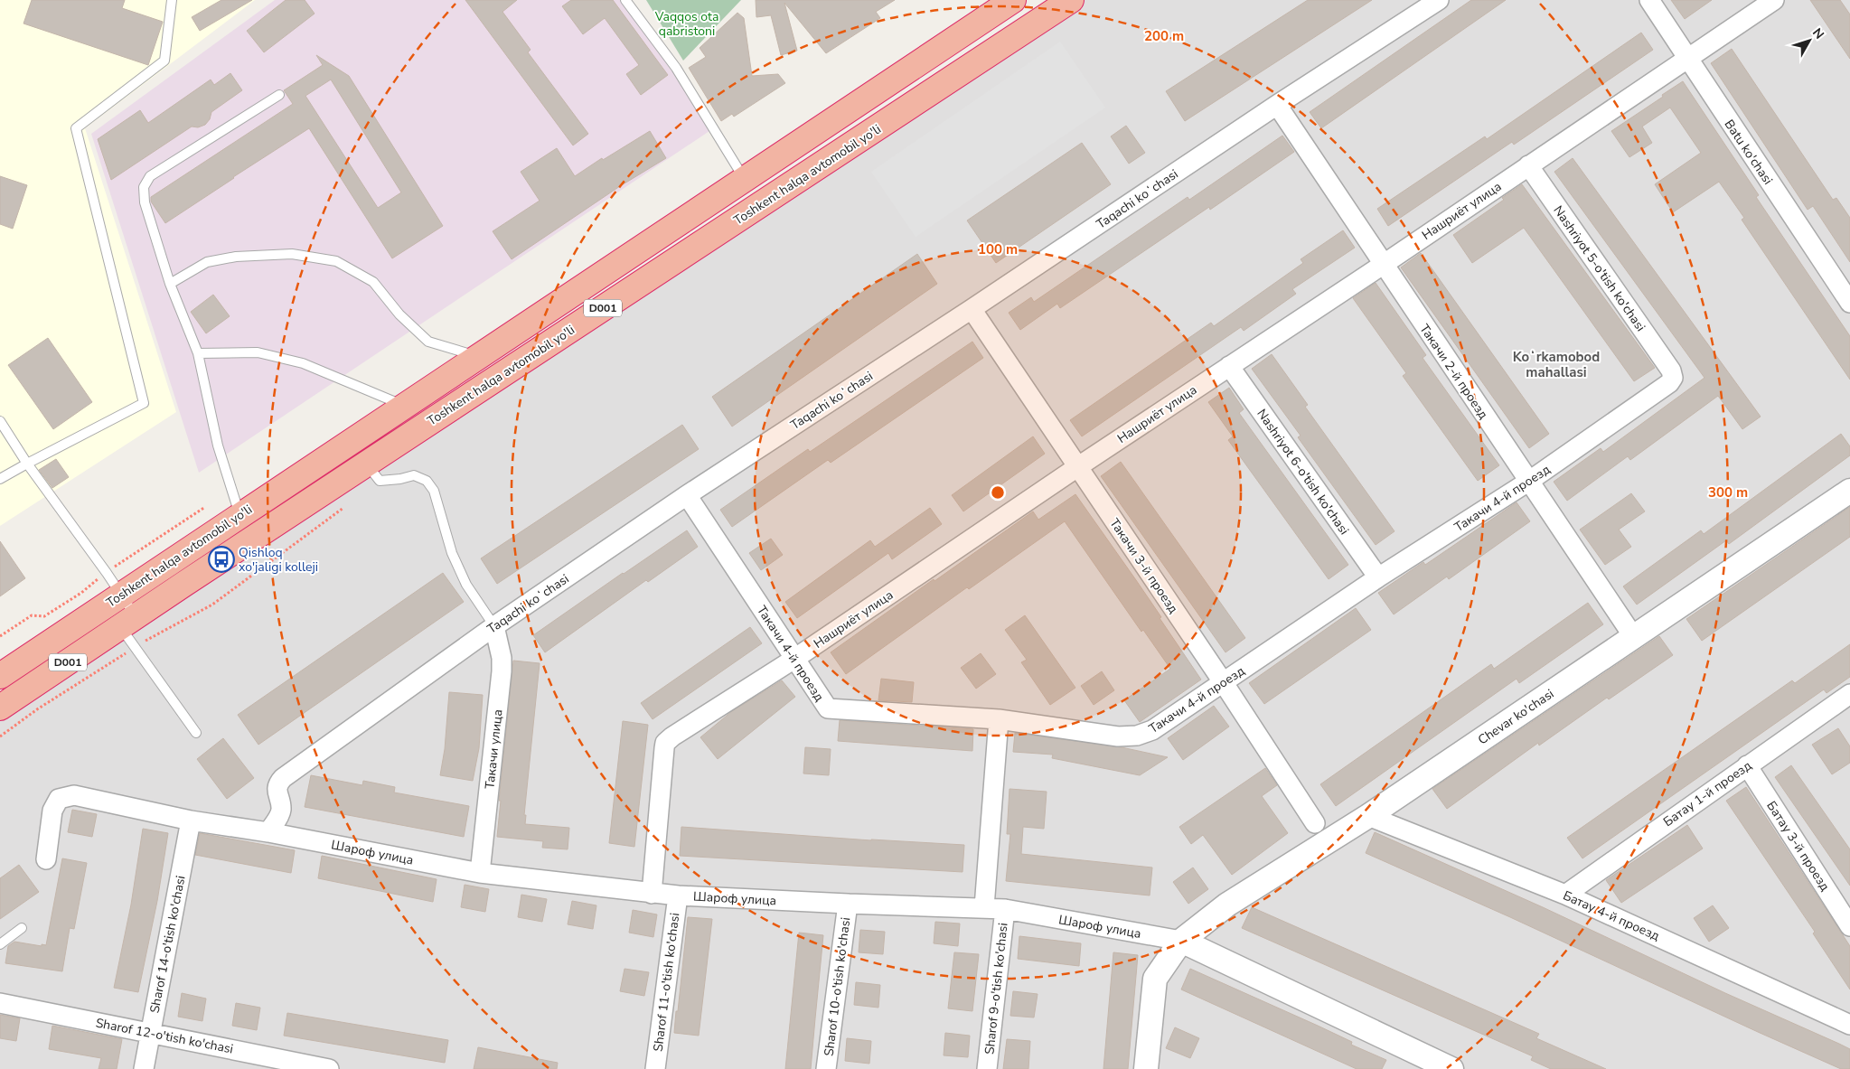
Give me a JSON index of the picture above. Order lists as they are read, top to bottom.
{
  "streets": {
    "highway": ["Toshkent halqa avtomobil yo'li", "D001"],
    "street": [
      "Batu ko'chasi",
      "Taqachi koʻchasi",
      "Нашриёт улица",
      "Nashriyot 5-o'tish ko'chasi",
      "Такачи 2-й проезд",
      "Nashriyot 6-o'tish ko'chasi",
      "Такачи 4-й проезд",
      "Такачи 3-й проезд",
      "Chevar ko'chasi",
      "Такачи улица",
      "Батау 1-й проезд",
      "Батау 3-й проезд",
      "Шароф улица",
      "Батау 4-й проезд",
      "Sharof 14-o'tish ko'chasi",
      "Sharof 11-o'tish ko'chasi",
      "Sharof 10-o'tish ko'chasi",
      "Sharof 9-o'tish ko'chasi",
      "Sharof 12-o'tish ko'chasi"
    ]
  },
  "crossings": [
    ["Batu ko'chasi", "Нашриёт улица"],
    ["Taqachi koʻchasi", "Такачи 2-й проезд"],
    ["Taqachi koʻchasi", "Такачи 4-й проезд"],
    ["Taqachi koʻchasi", "Такачи 3-й проезд"],
    ["Taqachi koʻchasi", "Такачи улица"],
    ["Taqachi koʻchasi", "Шароф улица"],
    ["Нашриёт улица", "Nashriyot 5-o'tish ko'chasi"],
    ["Нашриёт улица", "Такачи 2-й проезд"],
    ["Нашриёт улица", "Nashriyot 6-o'tish ko'chasi"],
    ["Нашриёт улица", "Такачи 4-й проезд"],
    ["Нашриёт улица", "Такачи 3-й проезд"],
    ["Нашриёт улица", "Шароф улица"],
    ["Nashriyot 5-o'tish ko'chasi", "Такачи 4-й проезд"],
    ["Такачи 2-й проезд", "Такачи 4-й проезд"],
    ["Такачи 2-й проезд", "Chevar ko'chasi"],
    ["Nashriyot 6-o'tish ko'chasi", "Такачи 4-й проезд"],
    ["Такачи 4-й проезд", "Такачи 3-й проезд"],
    ["Chevar ko'chasi", "Шароф улица"],
    ["Chevar ko'chasi", "Батау 4-й проезд"],
    ["Такачи улица", "Шароф улица"],
    ["Батау 1-й проезд", "Батау 3-й проезд"],
    ["Батау 1-й проезд", "Батау 4-й проезд"],
    ["Шароф улица", "Sharof 14-o'tish ko'chasi"],
    ["Шароф улица", "Sharof 11-o'tish ko'chasi"],
    ["Шароф улица", "Sharof 10-o'tish ko'chasi"],
    ["Шароф улица", "Sharof 9-o'tish ko'chasi"],
    ["Sharof 14-o'tish ko'chasi", "Sharof 12-o'tish ko'chasi"]
  ],
  "districts": ["Koʻrkamobod mahallasi"],
  "parks": ["Vaqqos ota qabristoni"],
  "places": {
    "bus stop": ["Qishloq xo'jaligi kolleji"]
  },
  "north": "top right",
  "rings": ["200 m", "100 m", "300 m"]
}
